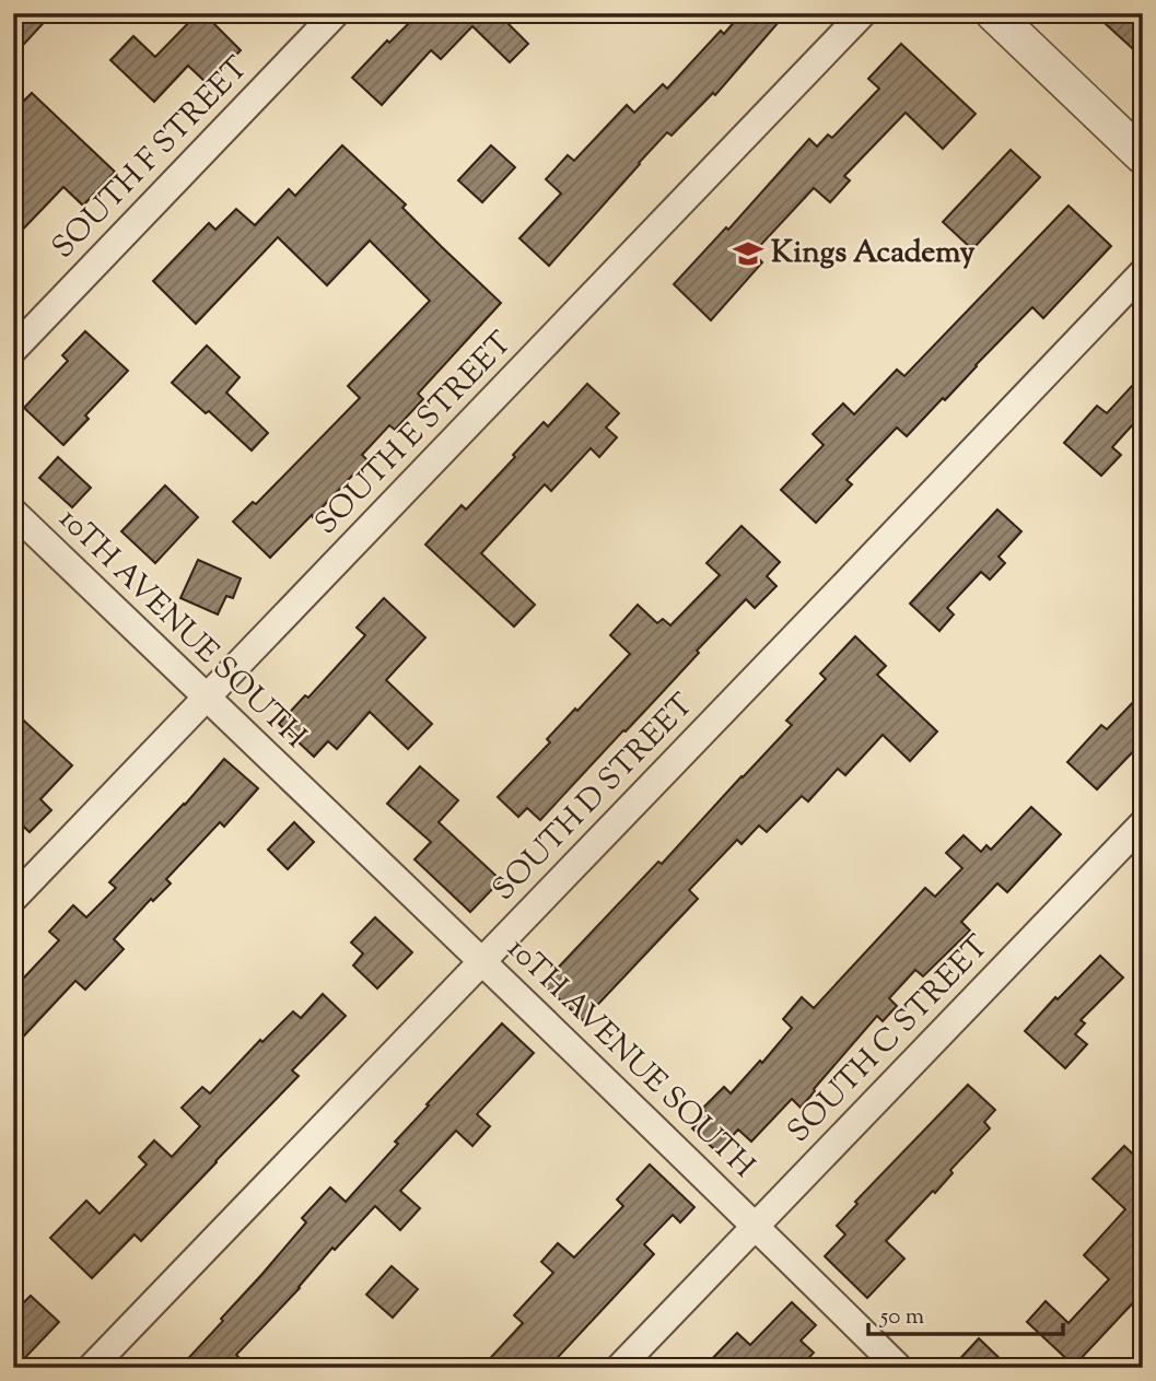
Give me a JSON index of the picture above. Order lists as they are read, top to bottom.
{
  "streets": {
    "street": [
      "SOUTH F STREET",
      "SOUTH E STREET",
      "10TH AVENUE SOUTH",
      "SOUTH D STREET",
      "SOUTH C STREET"
    ]
  },
  "crossings": [
    ["SOUTH E STREET", "10TH AVENUE SOUTH"],
    ["10TH AVENUE SOUTH", "SOUTH D STREET"],
    ["10TH AVENUE SOUTH", "SOUTH C STREET"]
  ],
  "places": {
    "school or university": ["Kings Academy"]
  },
  "scale_bar": "50 m"
}
